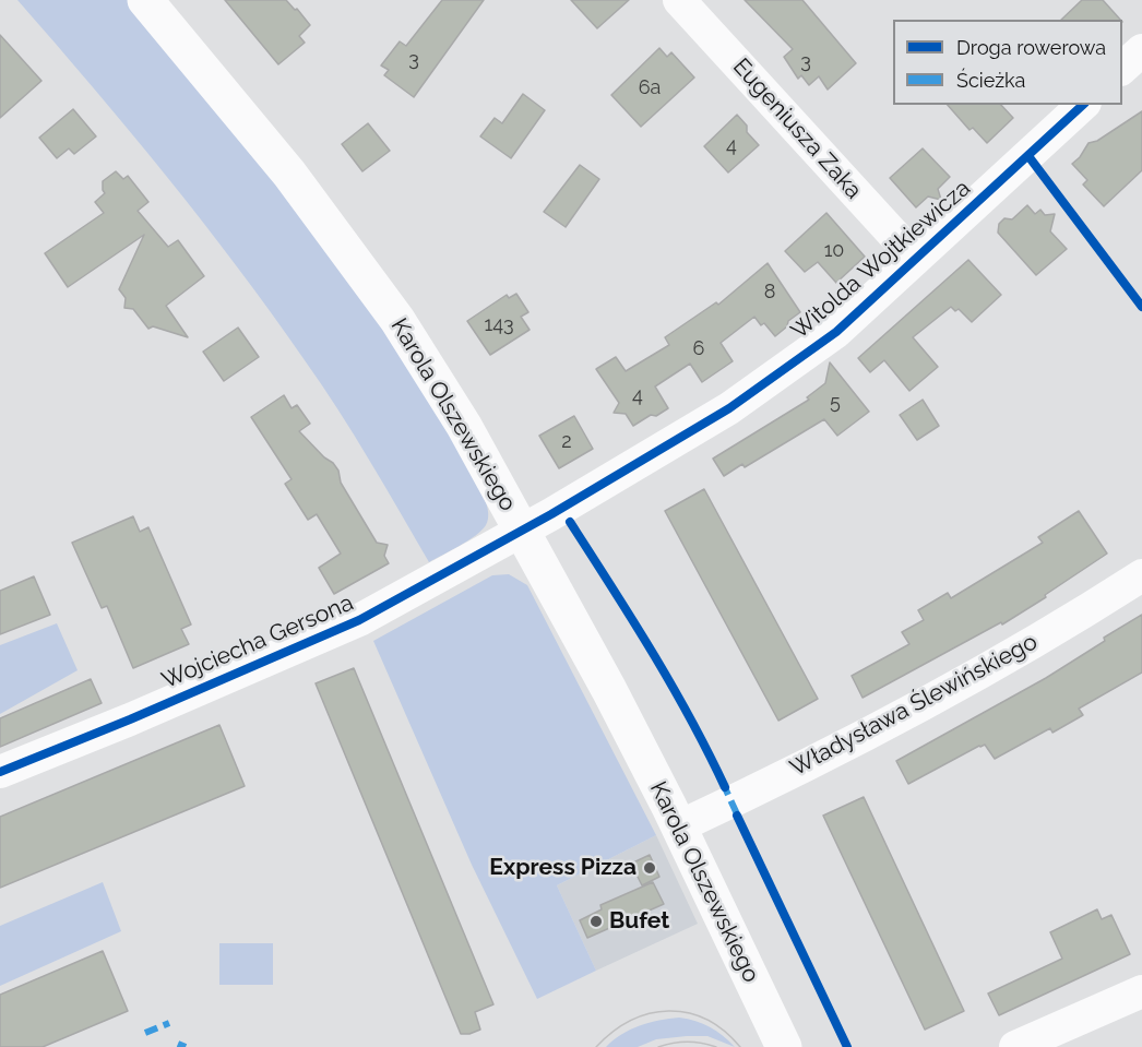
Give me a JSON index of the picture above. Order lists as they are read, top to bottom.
{
  "streets": {
    "street": [
      "Eugeniusza Zaka",
      "Witolda Wojtkiewicza",
      "Karola Olszewskiego",
      "Wojciecha Gersona",
      "Władysława Ślewińskiego"
    ]
  },
  "crossings": [
    ["Eugeniusza Zaka", "Witolda Wojtkiewicza"],
    ["Witolda Wojtkiewicza", "Karola Olszewskiego"],
    ["Witolda Wojtkiewicza", "Wojciecha Gersona"],
    ["Karola Olszewskiego", "Wojciecha Gersona"],
    ["Karola Olszewskiego", "Władysława Ślewińskiego"]
  ],
  "places": ["Express Pizza", "Bufet"],
  "house_numbers": [
    "3",
    "3",
    "6a",
    "4",
    "10",
    "8",
    "143",
    "6",
    "4",
    "5",
    "2"
  ],
  "legend": ["Droga rowerowa", "Ścieżka"]
}
